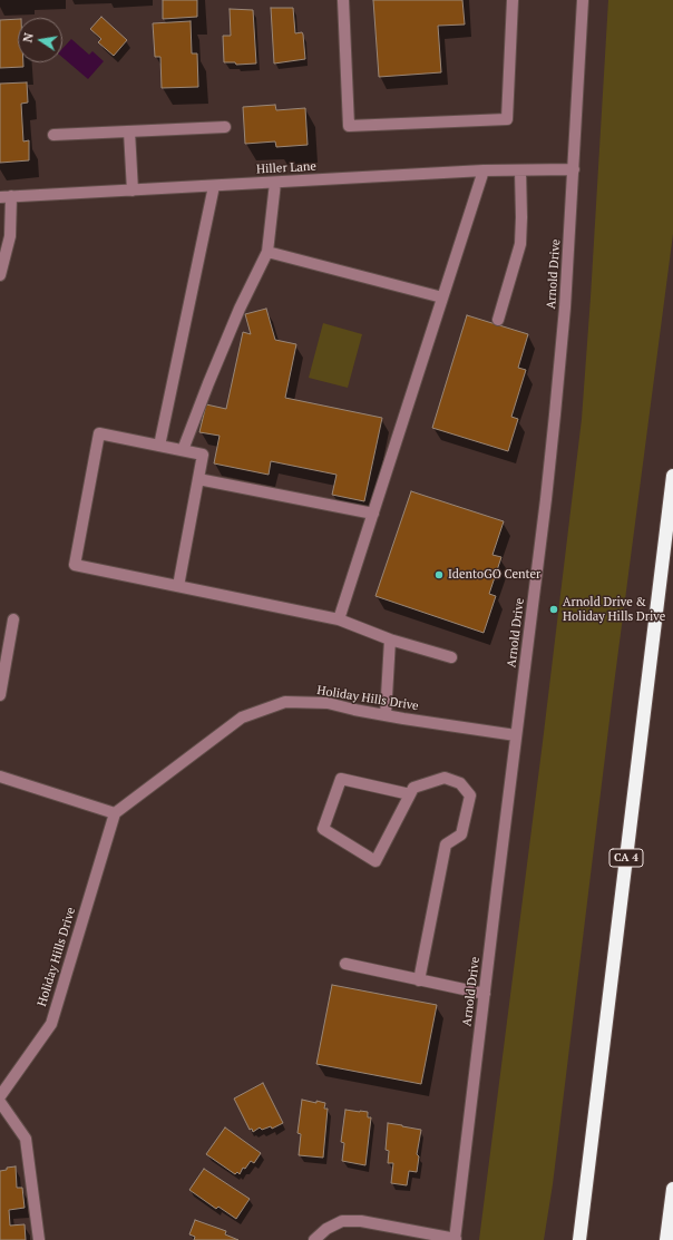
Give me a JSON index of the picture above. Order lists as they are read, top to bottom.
{
  "streets": {
    "highway": ["CA 4"],
    "street": ["Hiller Lane", "Arnold Drive", "Holiday Hills Drive"]
  },
  "crossings": [
    ["Hiller Lane", "Arnold Drive"],
    ["Arnold Drive", "Holiday Hills Drive"]
  ],
  "places": ["IdentoGO Center", "Arnold Drive & Holiday Hills Drive"],
  "north": "left"
}
